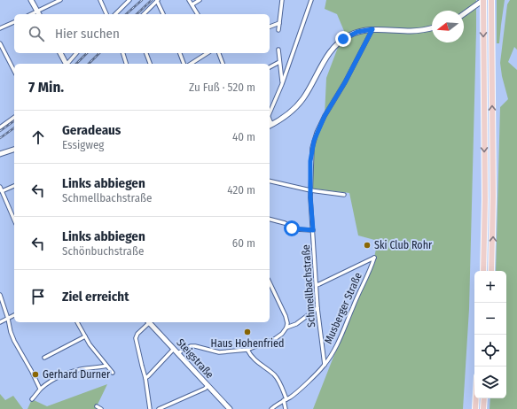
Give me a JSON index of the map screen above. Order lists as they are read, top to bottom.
{
  "streets": {
    "main road": ["Steigstraße"],
    "street": ["Schmellbachstraße", "Musberger Straße"]
  },
  "crossings": [
    ["Schmellbachstraße", "Musberger Straße"]
  ],
  "places": ["Ski Club Rohr", "Haus Hohenfried", "Gerhard Durner"],
  "north": "left",
  "page": {
    "search": "Hier suchen",
    "heading": ["7 Min.", "Zu Fuß · 520 m"],
    "list": [
      ["Geradeaus", "Essigweg", "40 m"],
      ["Links abbiegen", "Schmellbachstraße", "420 m"],
      ["Links abbiegen", "Schönbuchstraße", "60 m"],
      "Ziel erreicht"
    ],
    "map_buttons": ["+", "−"]
  }
}
